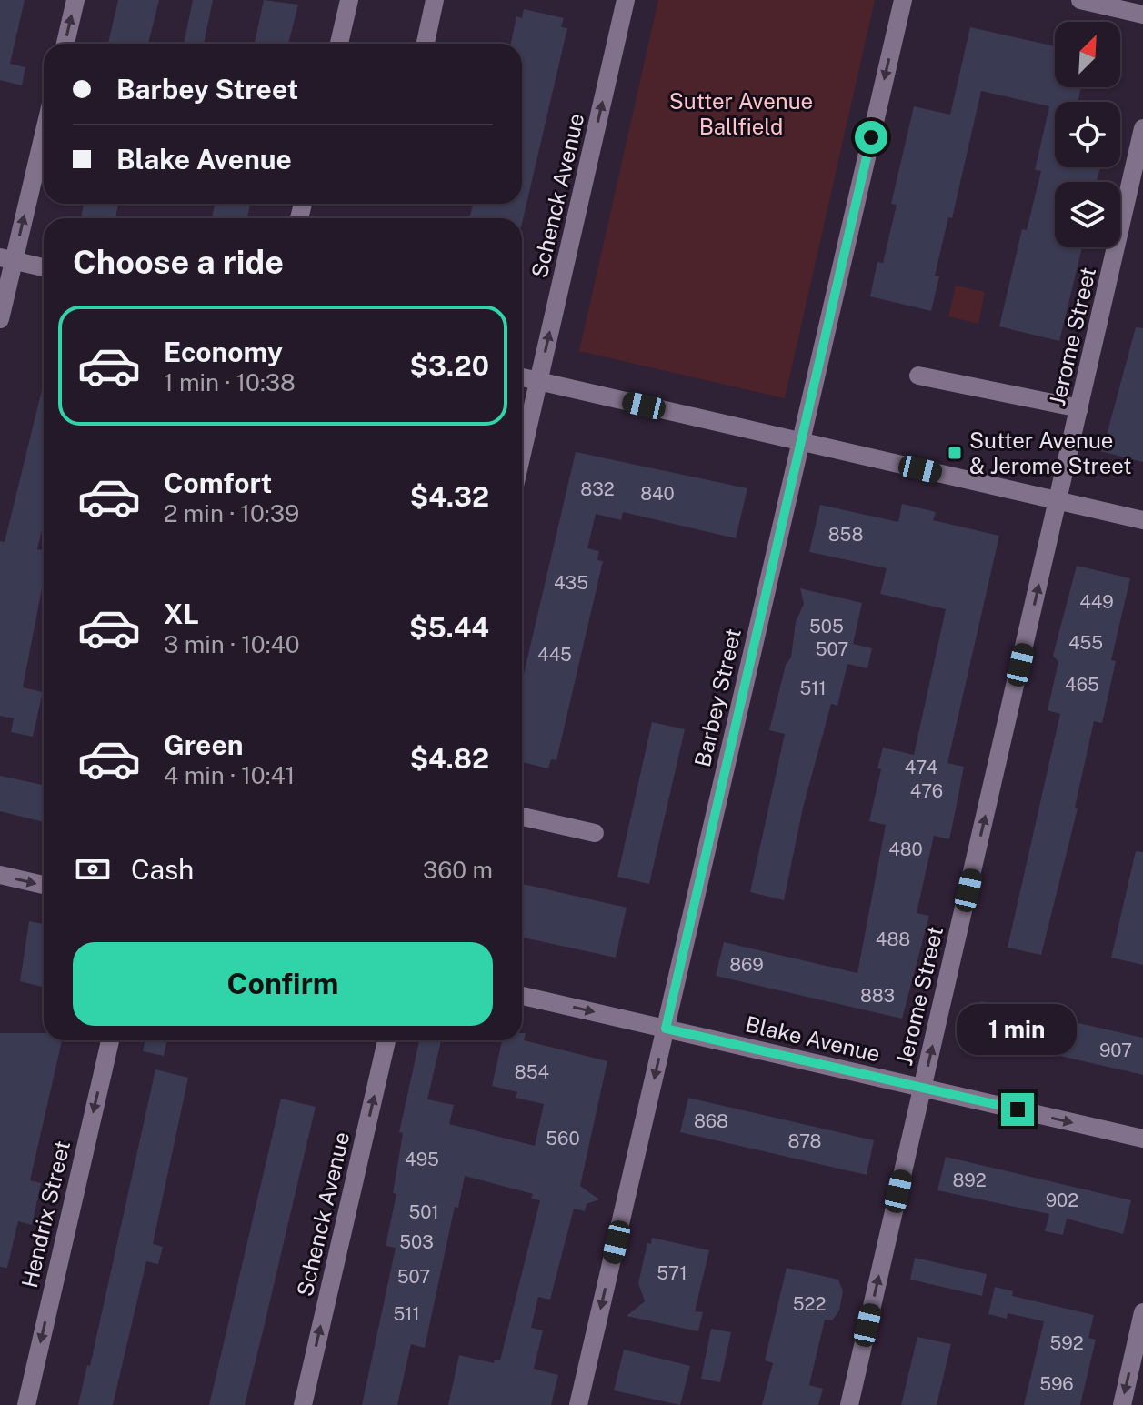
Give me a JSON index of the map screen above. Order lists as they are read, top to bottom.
{
  "streets": {
    "street": [
      "Schenck Avenue",
      "Jerome Street",
      "Barbey Street",
      "Blake Avenue",
      "Hendrix Street"
    ]
  },
  "crossings": [
    ["Jerome Street", "Blake Avenue"],
    ["Barbey Street", "Blake Avenue"]
  ],
  "one_way": [
    "Schenck Avenue",
    "Jerome Street",
    "Barbey Street",
    "Blake Avenue",
    "Hendrix Street"
  ],
  "parks": ["Sutter Avenue Ballfield"],
  "places": {
    "transit": ["Sutter Avenue & Jerome Street"]
  },
  "house_numbers": [
    "832",
    "840",
    "858",
    "435",
    "449",
    "505",
    "455",
    "507",
    "445",
    "465",
    "511",
    "474",
    "476",
    "480",
    "488",
    "869",
    "883",
    "907",
    "854",
    "868",
    "560",
    "878",
    "495",
    "892",
    "902",
    "501",
    "503",
    "571",
    "507",
    "522",
    "511",
    "592",
    "596"
  ],
  "north": "top right",
  "page": {
    "banner": ["Barbey Street", "Blake Avenue"],
    "heading": "Choose a ride",
    "list": [
      {
        "name": "Economy",
        "note": "1 min · 10:38",
        "value": "$3.20"
      },
      {
        "name": "Comfort",
        "note": "2 min · 10:39",
        "value": "$4.32"
      },
      {
        "name": "XL",
        "note": "3 min · 10:40",
        "value": "$5.44"
      },
      {
        "name": "Green",
        "note": "4 min · 10:41",
        "value": "$4.82"
      }
    ],
    "pay": ["Cash", "360 m"],
    "buttons": "Confirm",
    "bubble": "1 min"
  }
}
